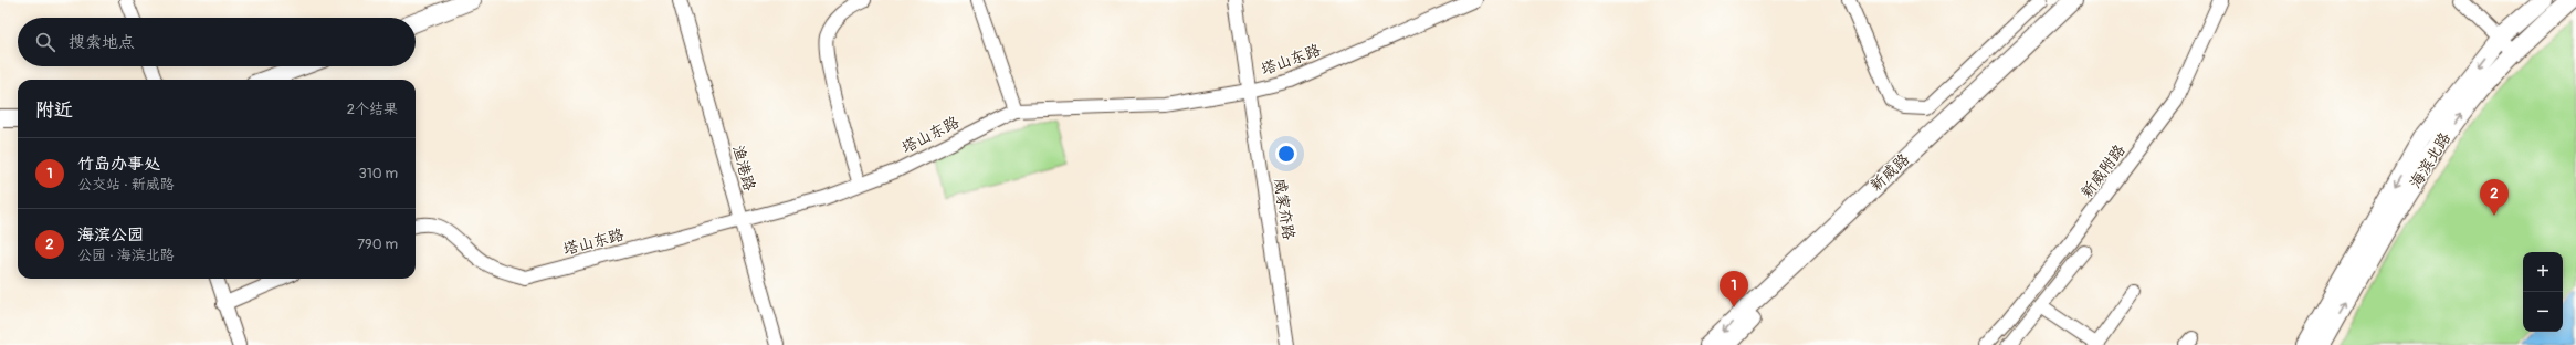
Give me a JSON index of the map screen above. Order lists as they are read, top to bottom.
{
  "streets": {
    "main road": ["海滨北路", "新威路"],
    "street": [
      "塔山东路",
      "渔港路",
      "新威附路",
      "威家夼路"
    ]
  },
  "crossings": [
    ["塔山东路", "渔港路"],
    ["塔山东路", "威家夼路"]
  ],
  "page": {
    "search": "搜索地点",
    "heading": ["附近", "2个结果"],
    "list": [
      {
        "mark": "1",
        "name": "竹岛办事处",
        "note": "公交站 · 新威路",
        "value": "310 m"
      },
      {
        "mark": "2",
        "name": "海滨公园",
        "note": "公园 · 海滨北路",
        "value": "790 m"
      }
    ],
    "pins": ["2", "1"],
    "map_buttons": ["+", "−"]
  }
}
